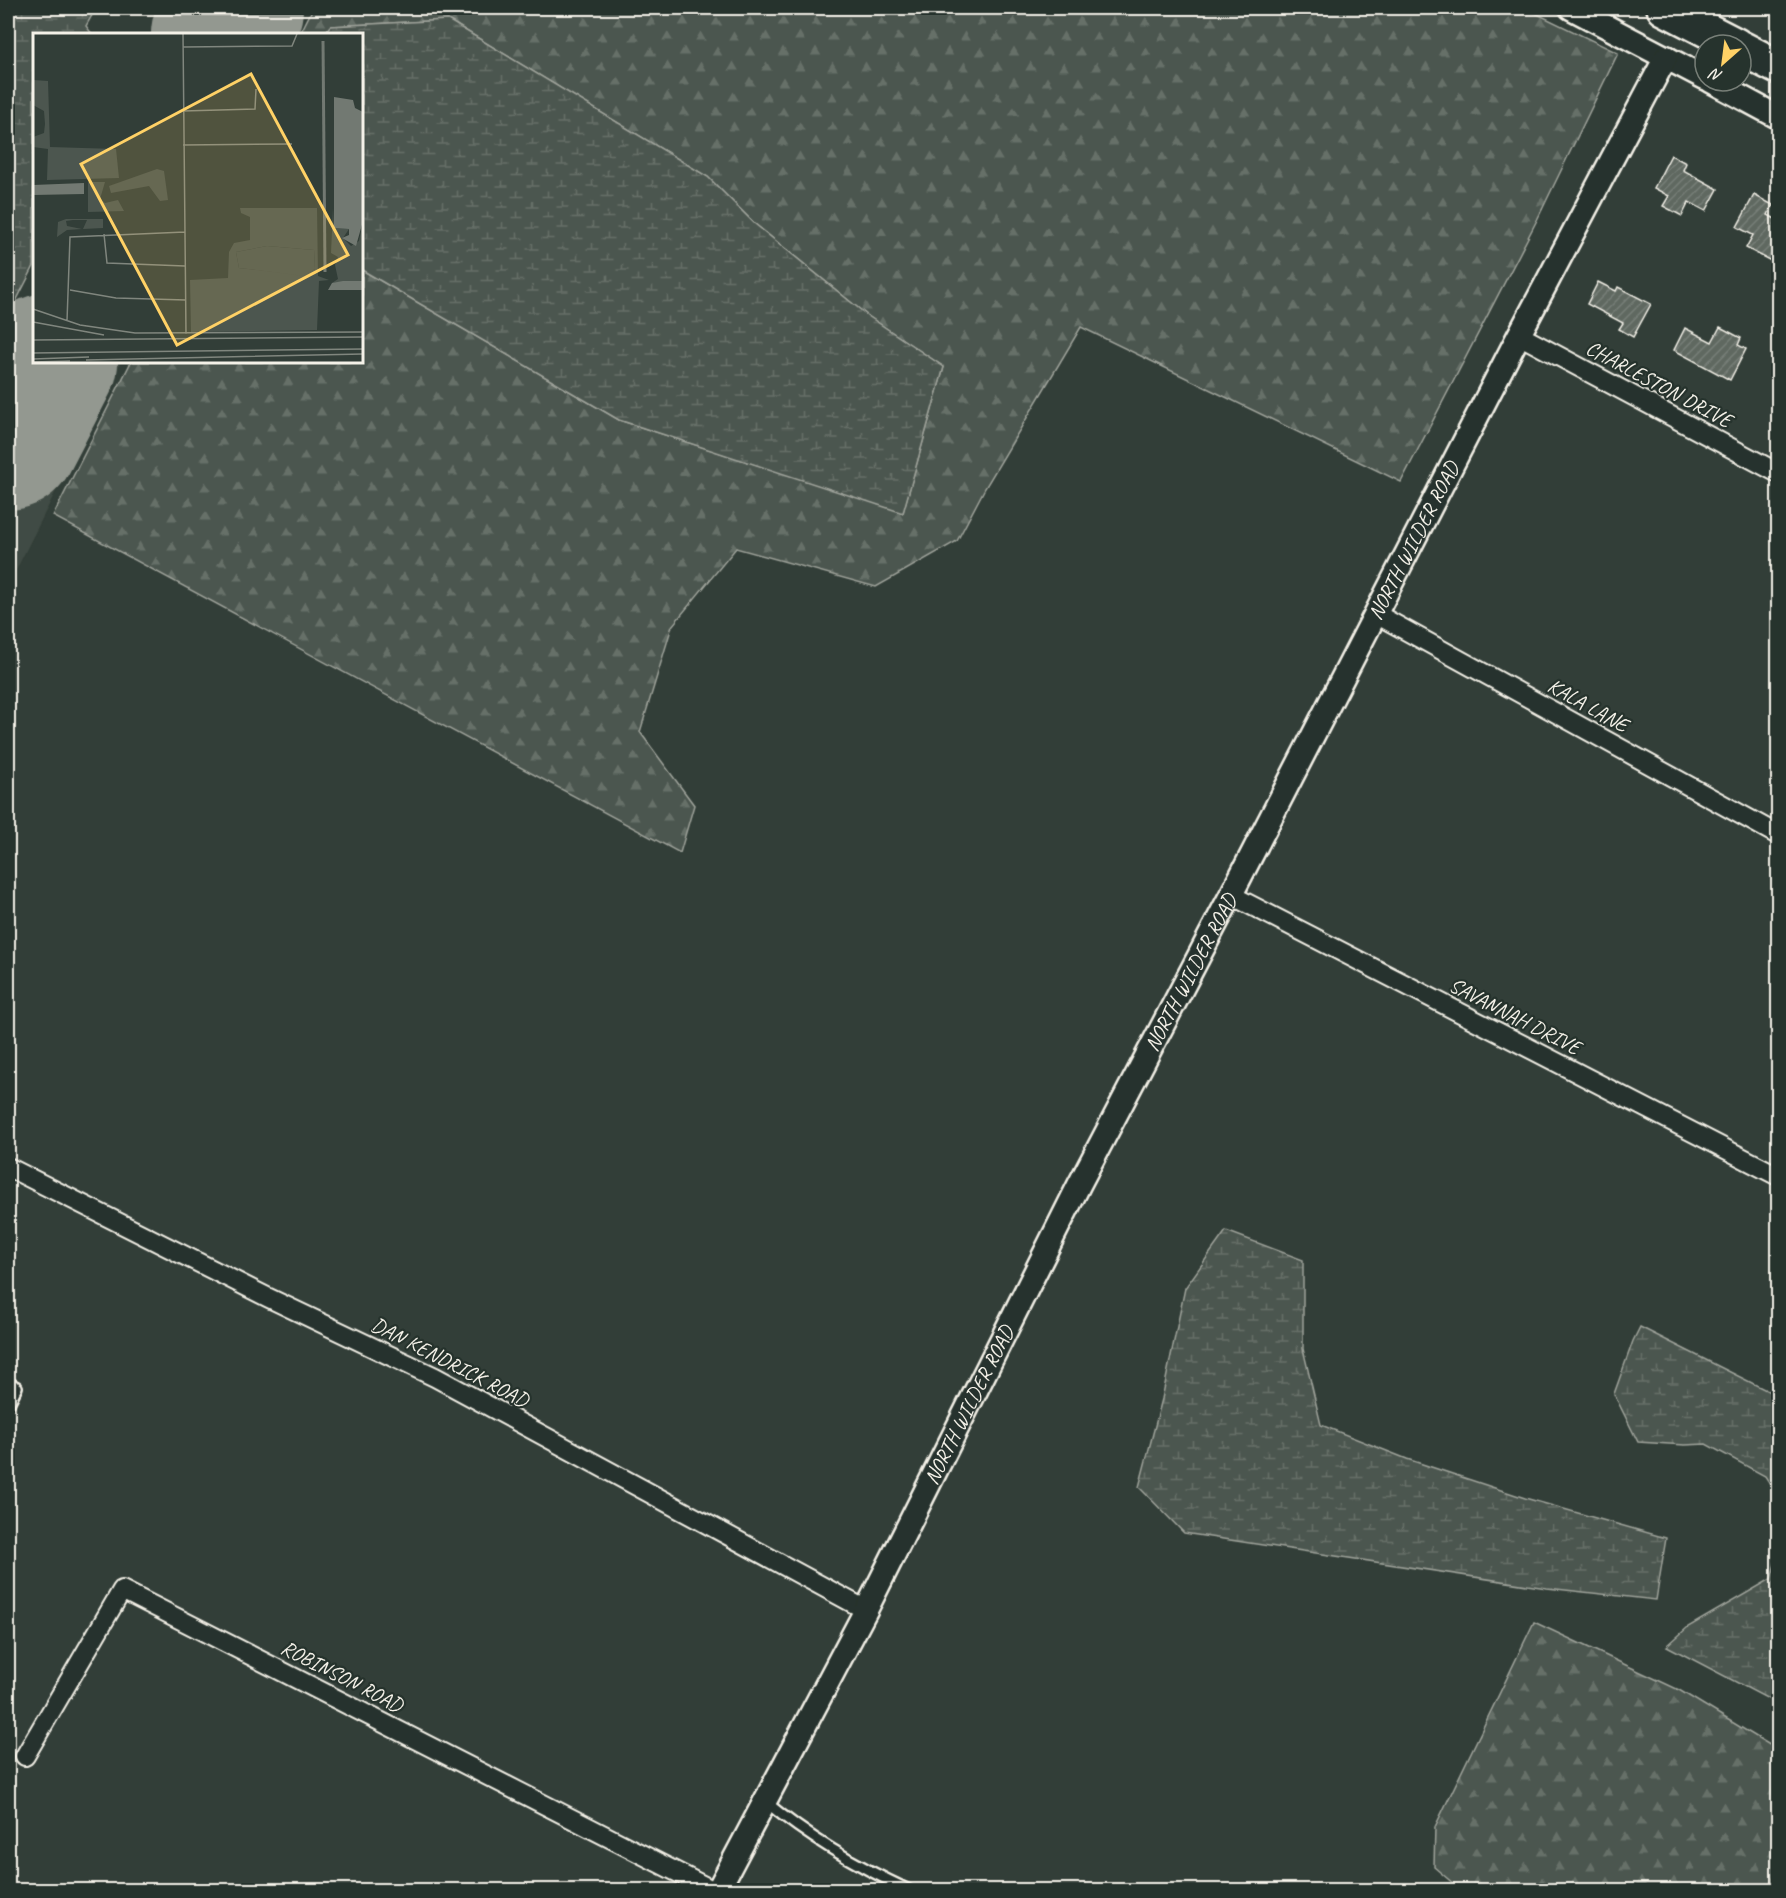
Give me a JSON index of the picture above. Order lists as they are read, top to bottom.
{
  "streets": {
    "street": [
      "CHARLESTON DRIVE",
      "NORTH WILDER ROAD",
      "KALA LANE",
      "SAVANNAH DRIVE",
      "DAN KENDRICK ROAD",
      "ROBINSON ROAD"
    ]
  },
  "crossings": [
    ["CHARLESTON DRIVE", "NORTH WILDER ROAD"],
    ["NORTH WILDER ROAD", "KALA LANE"],
    ["NORTH WILDER ROAD", "SAVANNAH DRIVE"],
    ["NORTH WILDER ROAD", "DAN KENDRICK ROAD"]
  ],
  "north": "bottom left"
}
